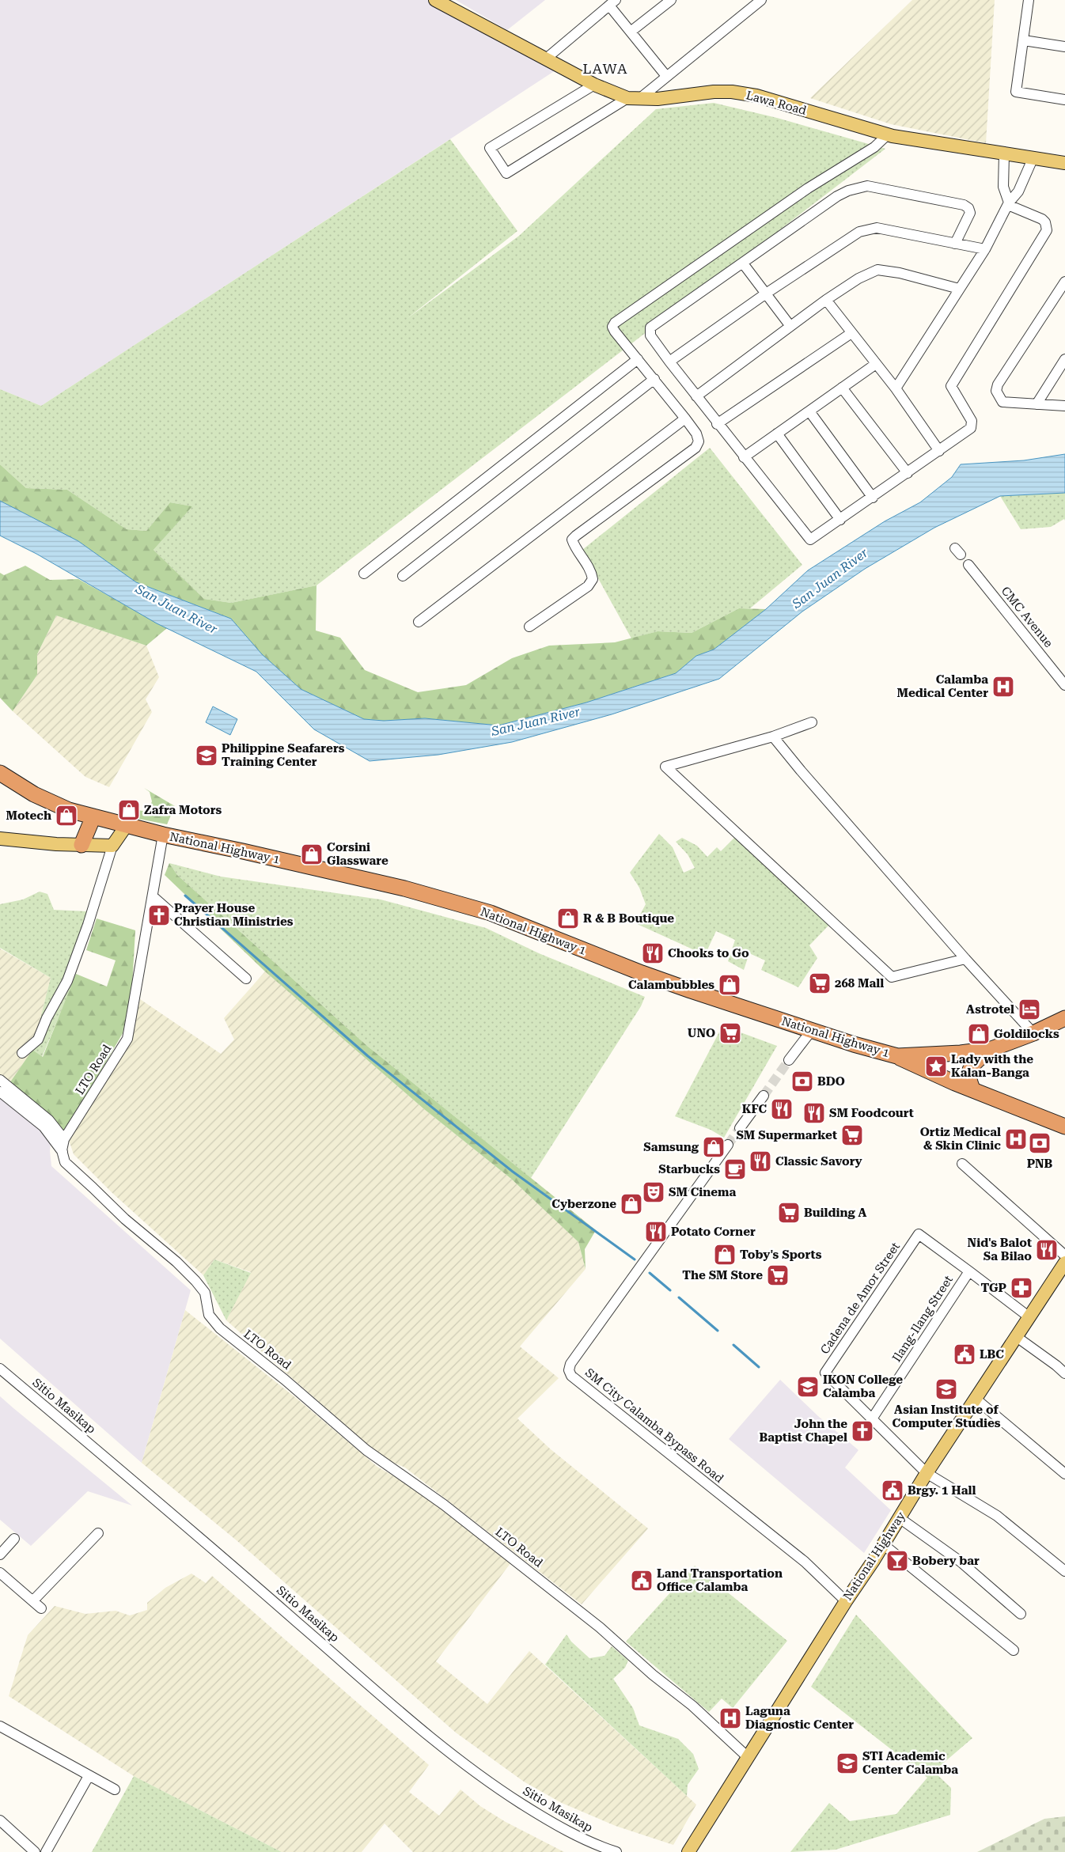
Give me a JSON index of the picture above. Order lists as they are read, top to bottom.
{
  "streets": {
    "highway": ["National Highway 1"],
    "main road": ["Lawa Road", "National Highway"],
    "street": [
      "CMC Avenue",
      "LTO Road",
      "Cadena de Amor Street",
      "Ilang-Ilang Street",
      "Sitio Masikap",
      "SM City Calamba Bypass Road"
    ]
  },
  "crossings": [
    ["National Highway 1", "LTO Road"],
    ["LTO Road", "National Highway"],
    ["Cadena de Amor Street", "Ilang-Ilang Street"],
    ["Cadena de Amor Street", "National Highway"],
    ["SM City Calamba Bypass Road", "National Highway"]
  ],
  "districts": ["LAWA"],
  "water": ["San Juan River"],
  "places": {
    "hospital": ["Calamba Medical Center", "Ortiz Medical & Skin Clinic", "Laguna Diagnostic Center"],
    "school or university": [
      "Philippine Seafarers Training Center",
      "IKON College Calamba",
      "Asian Institute of Computer Studies",
      "STI Academic Center Calamba"
    ],
    "shop": [
      "Zafra Motors",
      "Motech",
      "Corsini Glassware",
      "R & B Boutique",
      "Calambubbles",
      "Goldilocks",
      "Samsung",
      "Cyberzone",
      "Toby's Sports"
    ],
    "church": ["Prayer House Christian Ministries", "John the Baptist Chapel"],
    "restaurant": [
      "Chooks to Go",
      "KFC",
      "SM Foodcourt",
      "Classic Savory",
      "Potato Corner",
      "Nid's Balot Sa Bilao"
    ],
    "supermarket": [
      "268 Mall",
      "UNO",
      "SM Supermarket",
      "Building A",
      "The SM Store"
    ],
    "hotel": ["Astrotel"],
    "place": ["Lady with the Kalan-Banga"],
    "bank": ["BDO", "PNB"],
    "cafe": ["Starbucks"],
    "theatre": ["SM Cinema"],
    "pharmacy": ["TGP"],
    "public building": ["LBC", "Brgy. 1 Hall", "Land Transportation Office Calamba"],
    "bar": ["Bobery bar"]
  }
}
